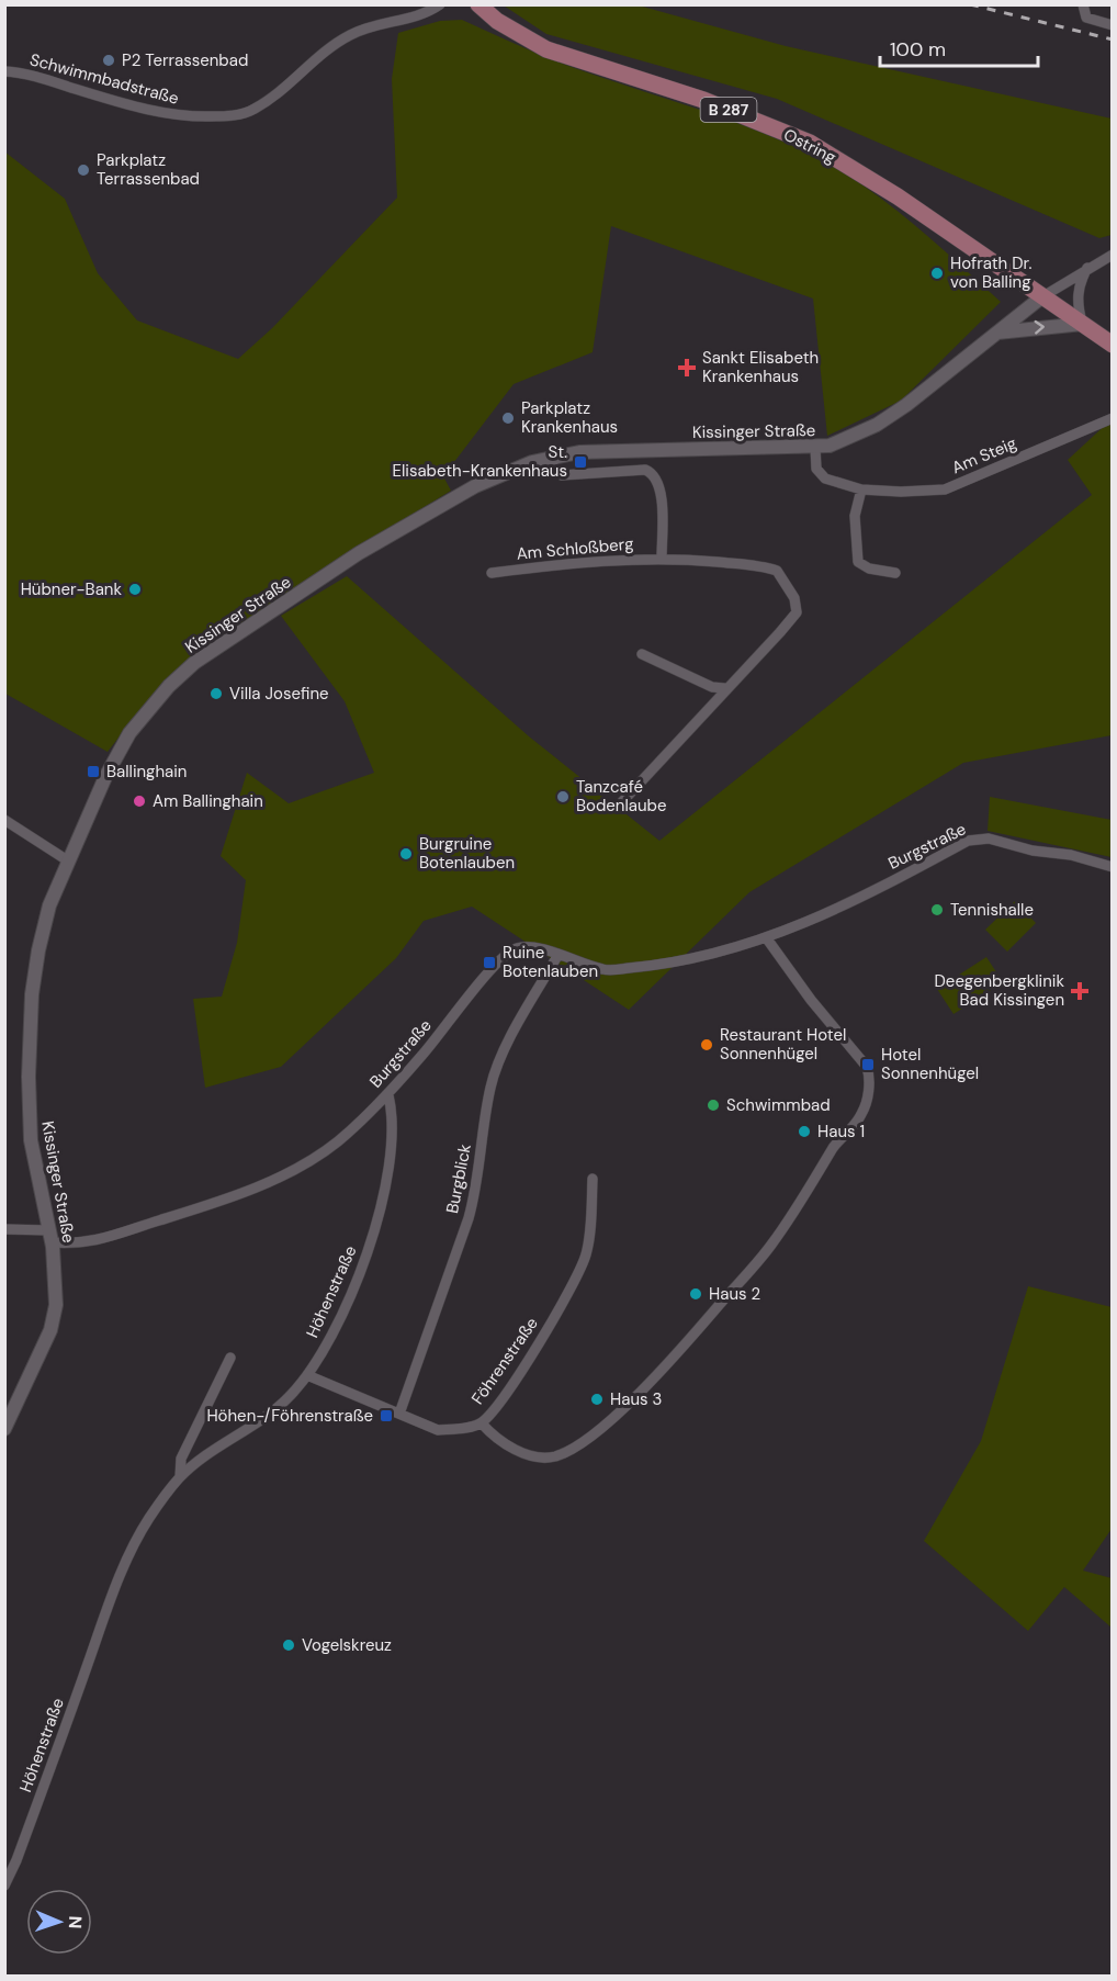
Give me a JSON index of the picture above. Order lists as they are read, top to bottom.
{
  "streets": {
    "main road": ["B 287", "Ostring"],
    "street": [
      "Schwimmbadstraße",
      "Kissinger Straße",
      "Am Steig",
      "Am Schloßberg",
      "Burgstraße",
      "Burgblick",
      "Höhenstraße",
      "Föhrenstraße"
    ]
  },
  "crossings": [
    ["Ostring", "Kissinger Straße"],
    ["Kissinger Straße", "Am Steig"],
    ["Kissinger Straße", "Burgstraße"],
    ["Burgstraße", "Burgblick"],
    ["Burgstraße", "Höhenstraße"],
    ["Burgblick", "Föhrenstraße"],
    ["Höhenstraße", "Föhrenstraße"]
  ],
  "places": {
    "other": [
      "P2 Terrassenbad",
      "Parkplatz Terrassenbad",
      "Hofrath Dr. von Balling",
      "Parkplatz Krankenhaus",
      "Hübner-Bank",
      "Villa Josefine",
      "Tanzcafé Bodenlaube",
      "Am Ballinghain",
      "Burgruine Botenlauben",
      "Tennishalle",
      "Restaurant Hotel Sonnenhügel",
      "Schwimmbad",
      "Haus 1",
      "Haus 2",
      "Haus 3",
      "Vogelskreuz"
    ],
    "health": ["Sankt Elisabeth Krankenhaus", "Deegenbergklinik Bad Kissingen"],
    "transit": [
      "St. Elisabeth-Krankenhaus",
      "Ballinghain",
      "Ruine Botenlauben",
      "Hotel Sonnenhügel",
      "Höhen-/Föhrenstraße"
    ]
  },
  "scale_bar": "100 m",
  "north": "right"
}
